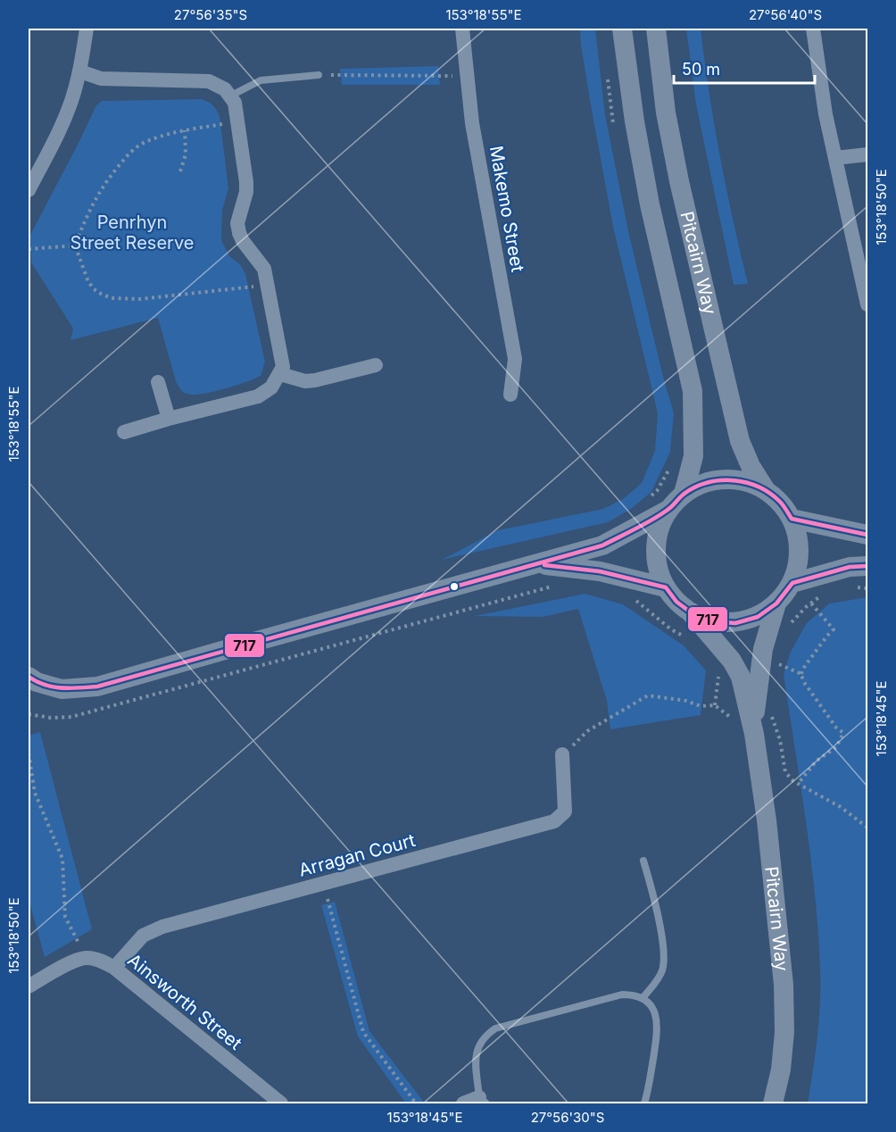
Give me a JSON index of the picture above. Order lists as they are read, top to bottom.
{
  "streets": {
    "main road": ["Pitcairn Way"],
    "street": ["Makemo Street", "Arragan Court", "Ainsworth Street"]
  },
  "crossings": [
    ["Arragan Court", "Ainsworth Street"]
  ],
  "parks": ["Penrhyn Street Reserve"],
  "lines": ["transit line 717"],
  "scale_bar": "50 m",
  "coordinates": [
    "27°56'35\"S",
    "153°18'55\"E",
    "27°56'40\"S",
    "153°18'50\"E",
    "153°18'45\"E",
    "27°56'30\"S"
  ]
}
